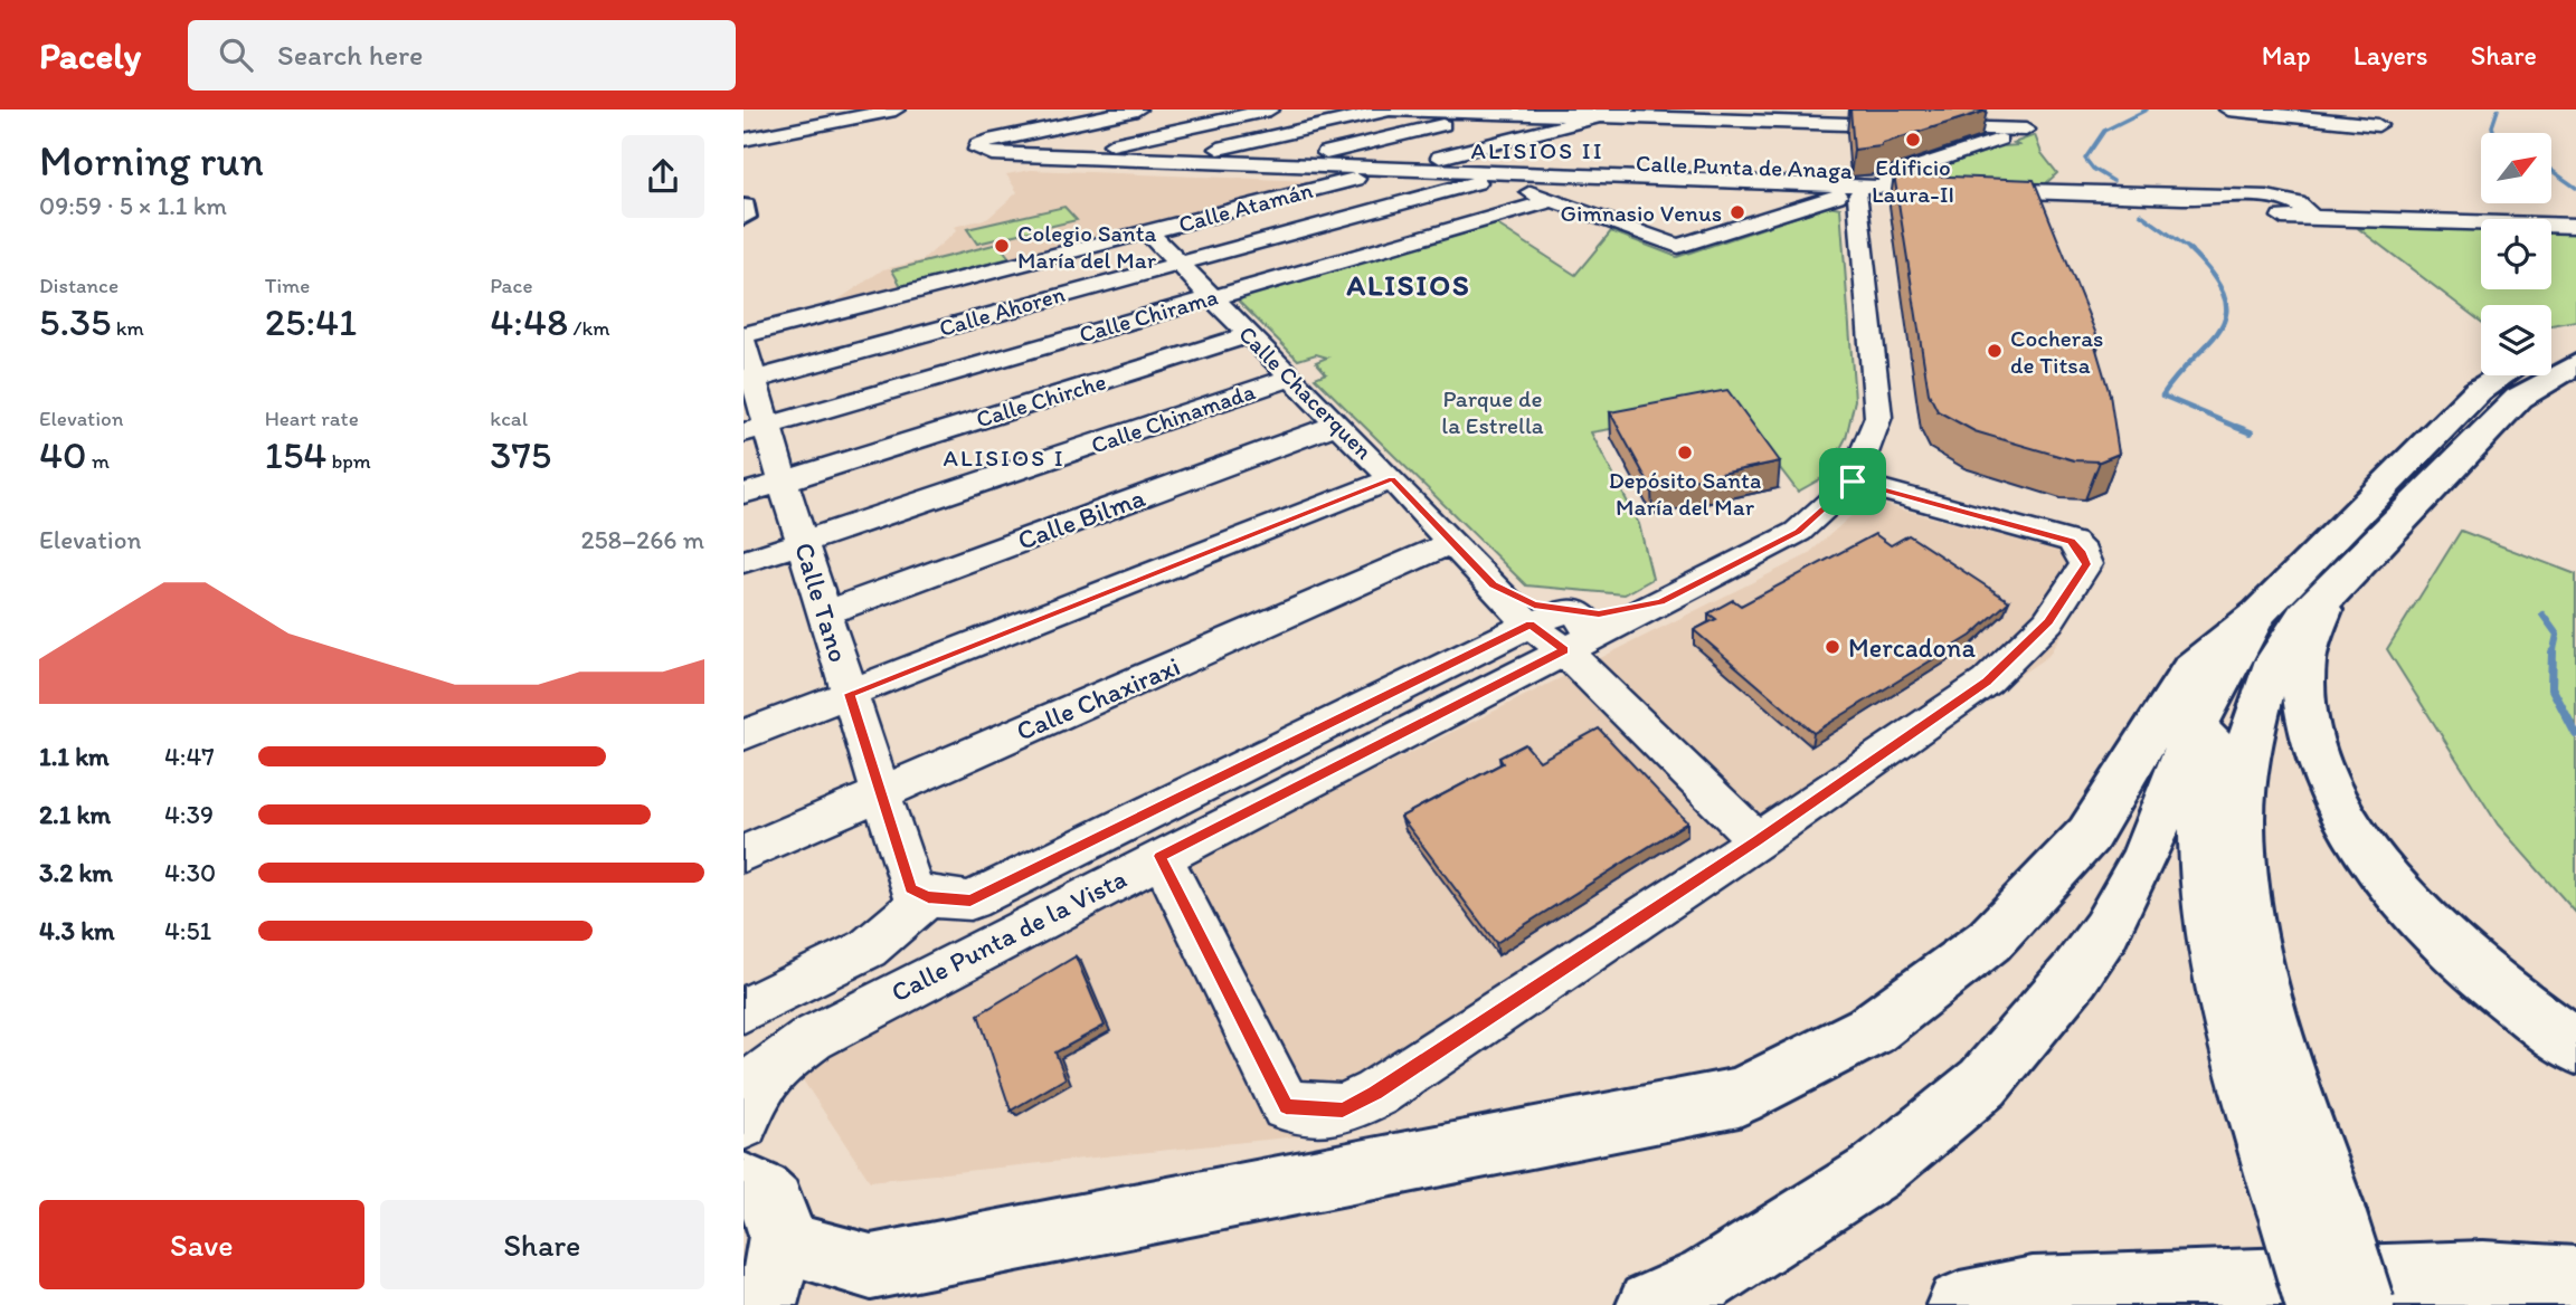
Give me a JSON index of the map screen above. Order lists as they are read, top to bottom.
{
  "streets": {
    "street": [
      "Calle Punta de Anaga",
      "Calle Atamán",
      "Calle Ahoren",
      "Calle Chirama",
      "Calle Chacerquen",
      "Calle Chirche",
      "Calle Chinamada",
      "Calle Bilma",
      "Calle Tano",
      "Calle Chaxiraxi",
      "Calle Punta de la Vista"
    ]
  },
  "crossings": [
    ["Calle Punta de Anaga", "Calle Atamán"],
    ["Calle Punta de Anaga", "Calle Ahoren"],
    ["Calle Punta de Anaga", "Calle Punta de la Vista"],
    ["Calle Atamán", "Calle Chacerquen"],
    ["Calle Ahoren", "Calle Chacerquen"],
    ["Calle Ahoren", "Calle Tano"],
    ["Calle Chirama", "Calle Chacerquen"],
    ["Calle Chirama", "Calle Tano"],
    ["Calle Chacerquen", "Calle Chirche"],
    ["Calle Chacerquen", "Calle Chinamada"],
    ["Calle Chacerquen", "Calle Bilma"],
    ["Calle Chacerquen", "Calle Chaxiraxi"],
    ["Calle Chacerquen", "Calle Punta de la Vista"],
    ["Calle Chirche", "Calle Tano"],
    ["Calle Chinamada", "Calle Tano"],
    ["Calle Bilma", "Calle Tano"],
    ["Calle Tano", "Calle Chaxiraxi"]
  ],
  "districts": ["ALISIOS II", "ALISIOS", "ALISIOS I"],
  "parks": ["Parque de la Estrella"],
  "places": [
    "Edificio Laura-II",
    "Gimnasio Venus",
    "Colegio Santa María del Mar",
    "Cocheras de Titsa",
    "Depósito Santa María del Mar",
    "Mercadona"
  ],
  "north": "top right",
  "page": {
    "header": "Pacely",
    "search": "Search here",
    "nav": ["Map", "Layers", "Share"],
    "heading": ["Morning run", "09:59 · 5 × 1.1 km"],
    "stats": [
      ["Distance", "5.35 km"],
      ["Time", "25:41"],
      ["Pace", "4:48 /km"],
      ["Elevation", "40 m"],
      ["Heart rate", "154 bpm"],
      ["kcal", "375"]
    ],
    "chart": ["Elevation", "258–266 m"],
    "list": [
      {
        "name": "1.1 km",
        "note": "4:47"
      },
      {
        "name": "2.1 km",
        "note": "4:39"
      },
      {
        "name": "3.2 km",
        "note": "4:30"
      },
      {
        "name": "4.3 km",
        "note": "4:51"
      }
    ],
    "buttons": ["Save", "Share"]
  }
}
